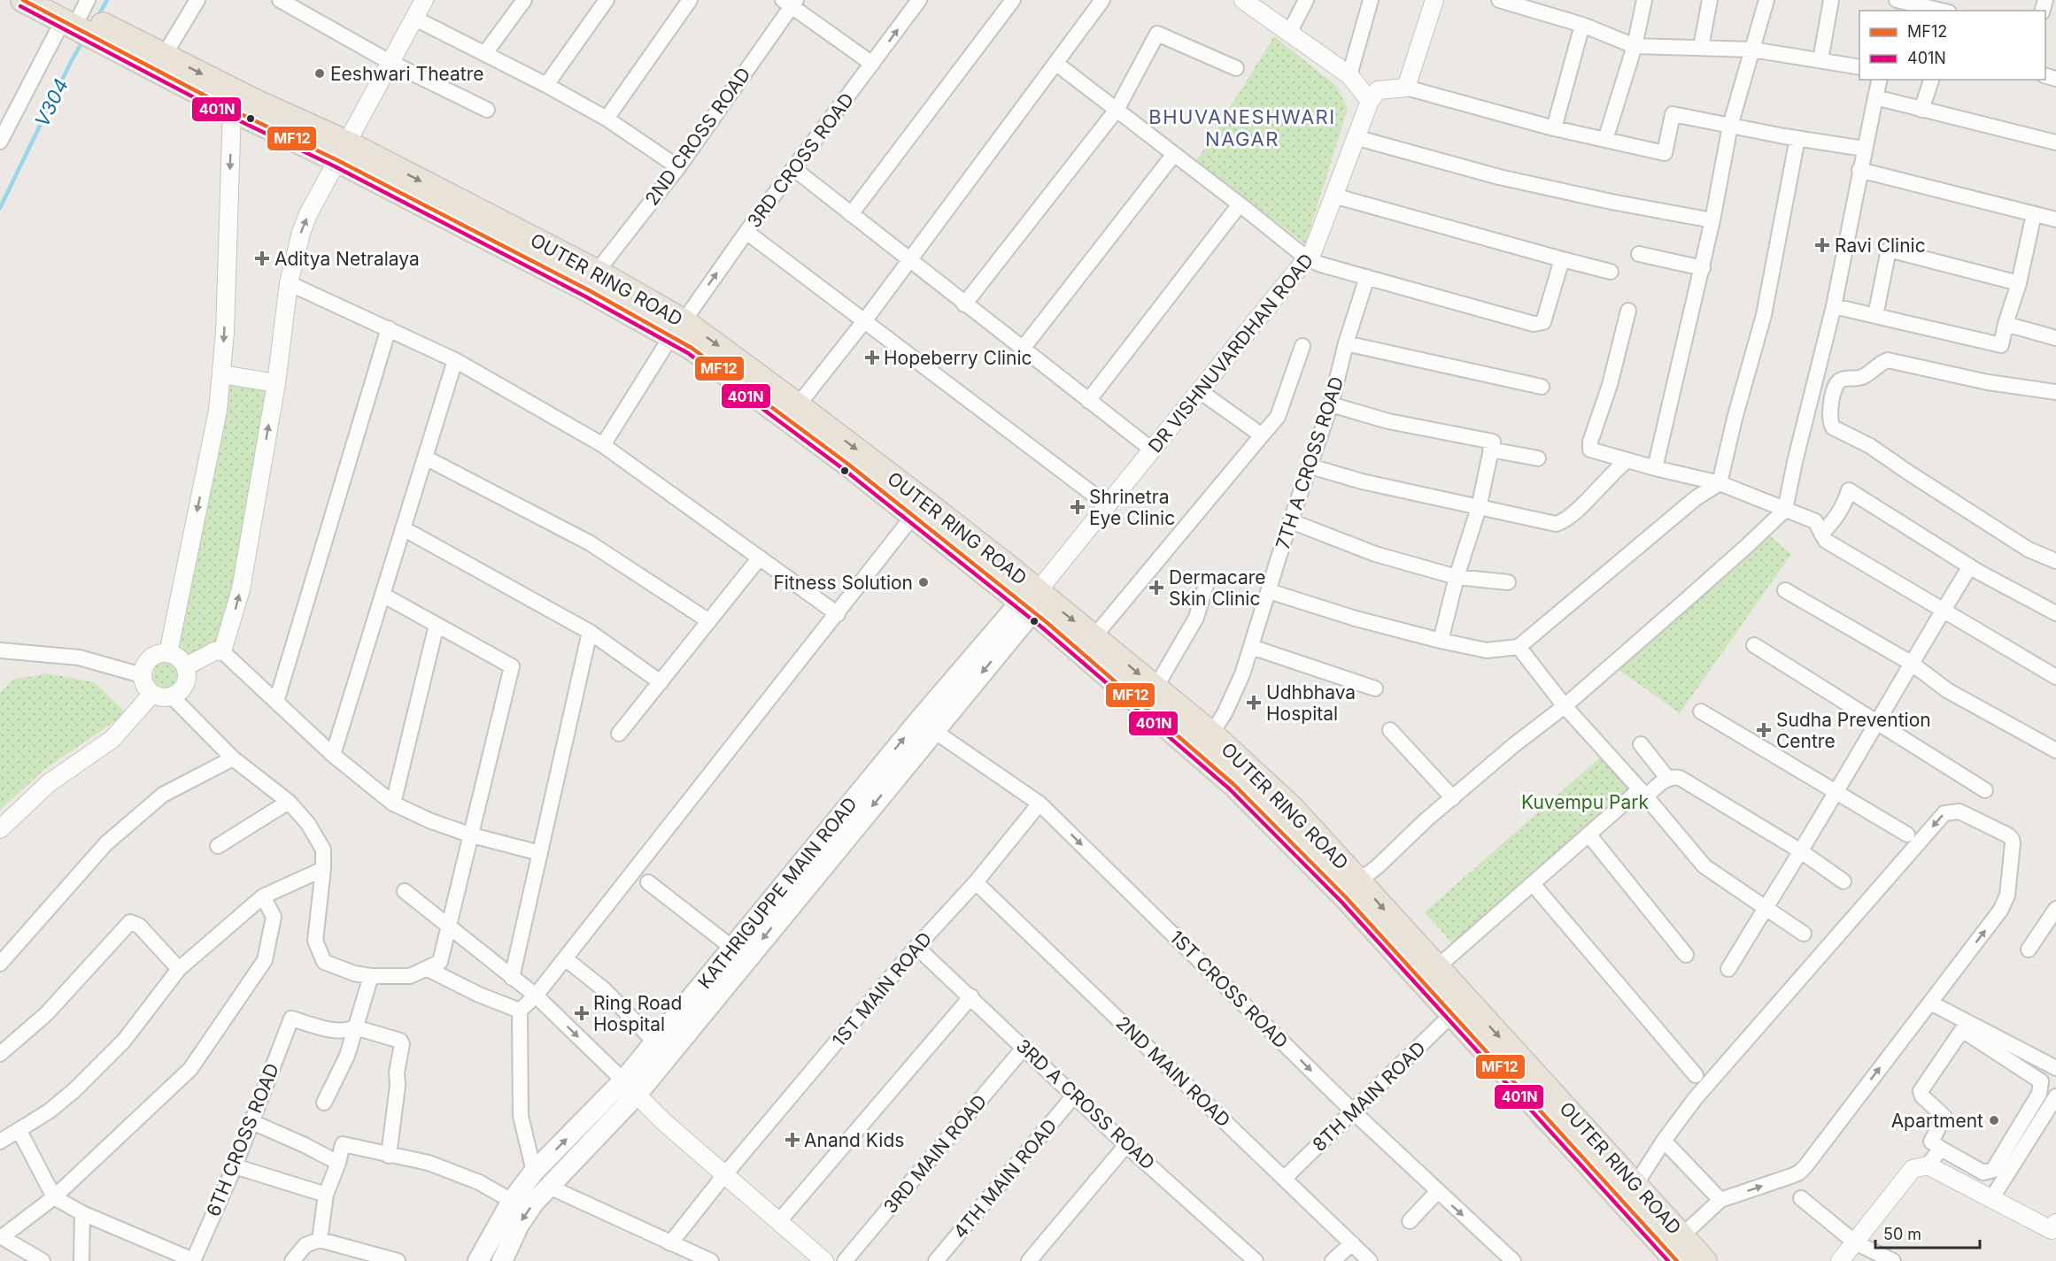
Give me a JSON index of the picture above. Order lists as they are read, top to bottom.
{
  "streets": {
    "highway": ["OUTER RING ROAD"],
    "main road": ["KATHRIGUPPE MAIN ROAD"],
    "street": [
      "2ND CROSS ROAD",
      "3RD CROSS ROAD",
      "DR VISHNUVARDHAN ROAD",
      "7TH A CROSS ROAD",
      "1ST MAIN ROAD",
      "1ST CROSS ROAD",
      "2ND MAIN ROAD",
      "8TH MAIN ROAD",
      "3RD A CROSS ROAD",
      "6TH CROSS ROAD",
      "3RD MAIN ROAD",
      "4TH MAIN ROAD"
    ]
  },
  "crossings": [
    ["2ND CROSS ROAD", "OUTER RING ROAD"],
    ["3RD CROSS ROAD", "OUTER RING ROAD"],
    ["OUTER RING ROAD", "DR VISHNUVARDHAN ROAD"],
    ["OUTER RING ROAD", "7TH A CROSS ROAD"],
    ["OUTER RING ROAD", "KATHRIGUPPE MAIN ROAD"],
    ["OUTER RING ROAD", "8TH MAIN ROAD"],
    ["DR VISHNUVARDHAN ROAD", "KATHRIGUPPE MAIN ROAD"],
    ["KATHRIGUPPE MAIN ROAD", "1ST CROSS ROAD"],
    ["1ST MAIN ROAD", "1ST CROSS ROAD"],
    ["1ST MAIN ROAD", "2ND MAIN ROAD"],
    ["1ST MAIN ROAD", "3RD A CROSS ROAD"],
    ["1ST CROSS ROAD", "8TH MAIN ROAD"],
    ["2ND MAIN ROAD", "8TH MAIN ROAD"],
    ["3RD A CROSS ROAD", "3RD MAIN ROAD"],
    ["3RD A CROSS ROAD", "4TH MAIN ROAD"]
  ],
  "one_way": ["1ST CROSS ROAD"],
  "districts": ["BHUVANESHWARI NAGAR"],
  "water": ["V304"],
  "parks": ["Kuvempu Park"],
  "places": {
    "other": ["Eeshwari Theatre", "Fitness Solution", "Apartment"],
    "health": [
      "Ravi Clinic",
      "Aditya Netralaya",
      "Hopeberry Clinic",
      "Shrinetra Eye Clinic",
      "Dermacare Skin Clinic",
      "Udhbhava Hospital",
      "Sudha Prevention Centre",
      "Ring Road Hospital",
      "Anand Kids"
    ]
  },
  "lines": ["transit line MF12", "transit line 401N"],
  "legend": ["MF12", "401N"],
  "scale_bar": "50 m"
}
